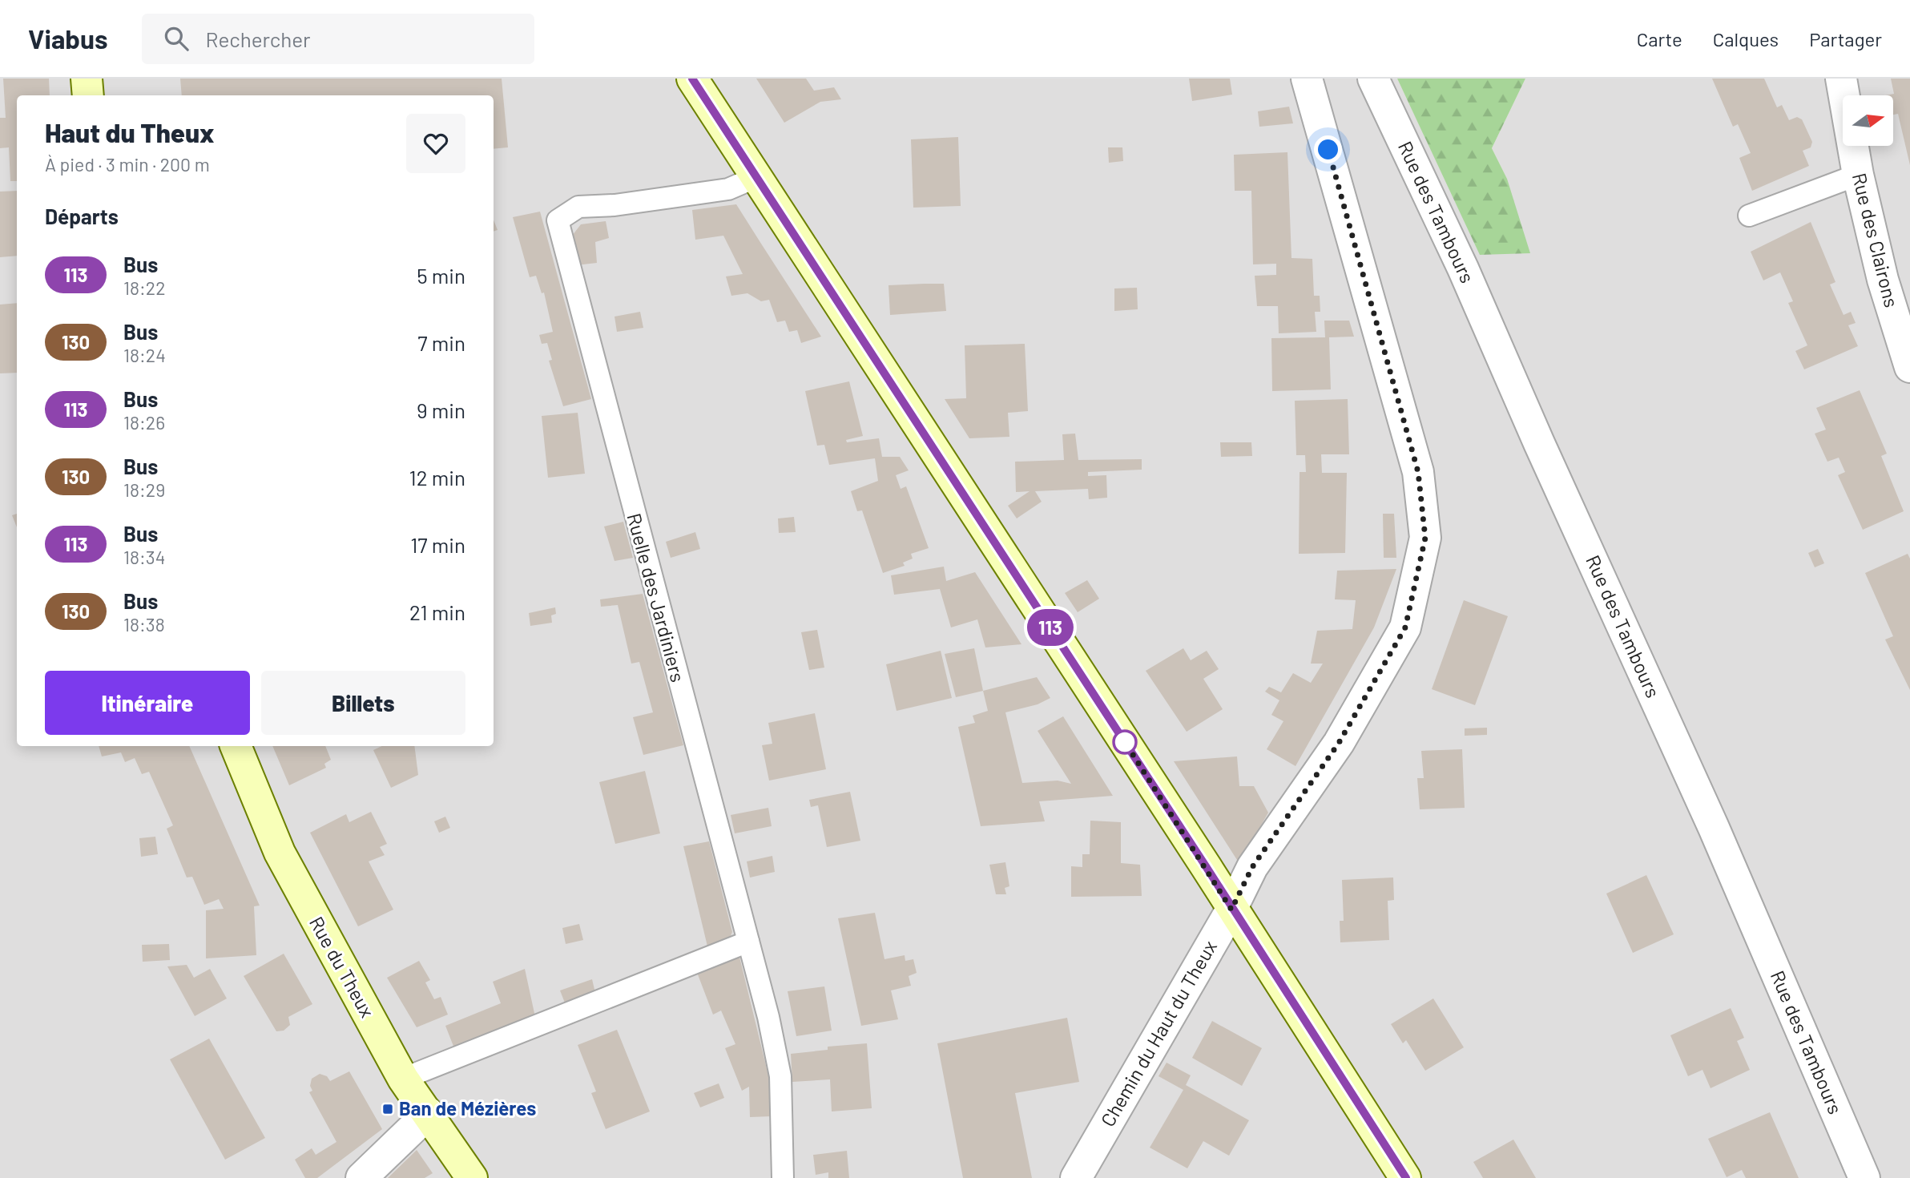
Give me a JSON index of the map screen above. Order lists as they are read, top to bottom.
{
  "streets": {
    "main road": ["Rue du Theux"],
    "street": ["Rue des Tambours", "Rue des Clairons", "Chemin du Haut du Theux"],
    "lane": ["Ruelle des Jardiniers"]
  },
  "places": {
    "transit": ["Ban de Mézières"]
  },
  "lines": ["bus line 113"],
  "north": "right",
  "page": {
    "header": "Viabus",
    "search": "Rechercher",
    "nav": ["Carte", "Calques", "Partager"],
    "on_map": "113",
    "heading": [
      ["Haut du Theux", "À pied · 3 min · 200 m"],
      "Départs"
    ],
    "list": [
      {
        "mark": "113",
        "name": "Bus",
        "note": "18:22",
        "value": "5 min"
      },
      {
        "mark": "130",
        "name": "Bus",
        "note": "18:24",
        "value": "7 min"
      },
      {
        "mark": "113",
        "name": "Bus",
        "note": "18:26",
        "value": "9 min"
      },
      {
        "mark": "130",
        "name": "Bus",
        "note": "18:29",
        "value": "12 min"
      },
      {
        "mark": "113",
        "name": "Bus",
        "note": "18:34",
        "value": "17 min"
      },
      {
        "mark": "130",
        "name": "Bus",
        "note": "18:38",
        "value": "21 min"
      }
    ],
    "buttons": ["Itinéraire", "Billets"]
  }
}
